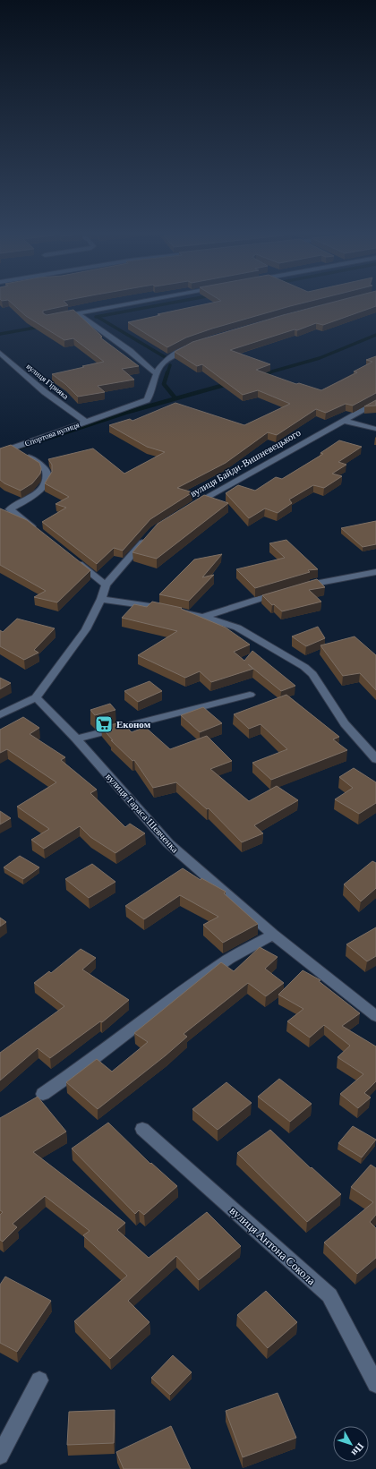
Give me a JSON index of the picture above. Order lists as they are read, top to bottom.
{
  "streets": {
    "street": [
      "вулиця Гірняка",
      "Спортова вулиця",
      "вулиця Байди-Вишневецького",
      "вулиця Тараса Шевченка",
      "вулиця Антона Сокола"
    ]
  },
  "crossings": [
    ["вулиця Гірняка", "Спортова вулиця"]
  ],
  "places": {
    "supermarket": ["Економ"]
  },
  "north": "bottom right"
}
